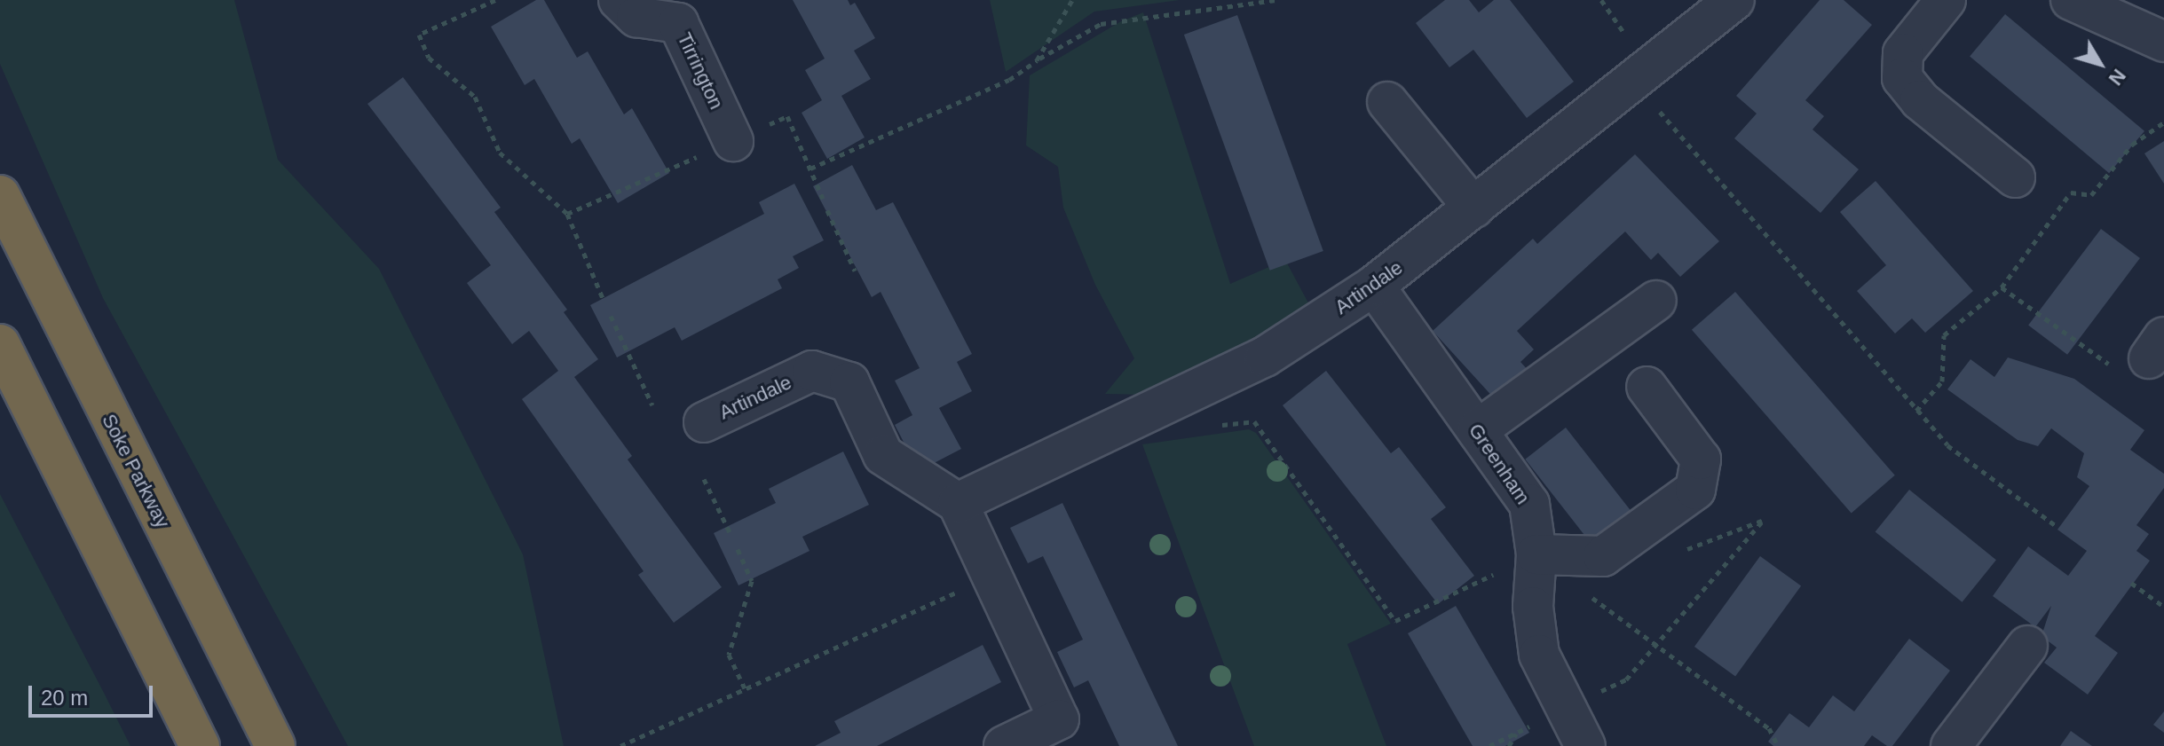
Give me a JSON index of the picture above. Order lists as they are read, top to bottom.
{
  "streets": {
    "highway": ["Soke Parkway"],
    "street": ["Tirrington", "Artindale", "Greenham"]
  },
  "crossings": [
    ["Artindale", "Greenham"]
  ],
  "scale_bar": "20 m",
  "north": "bottom right"
}
